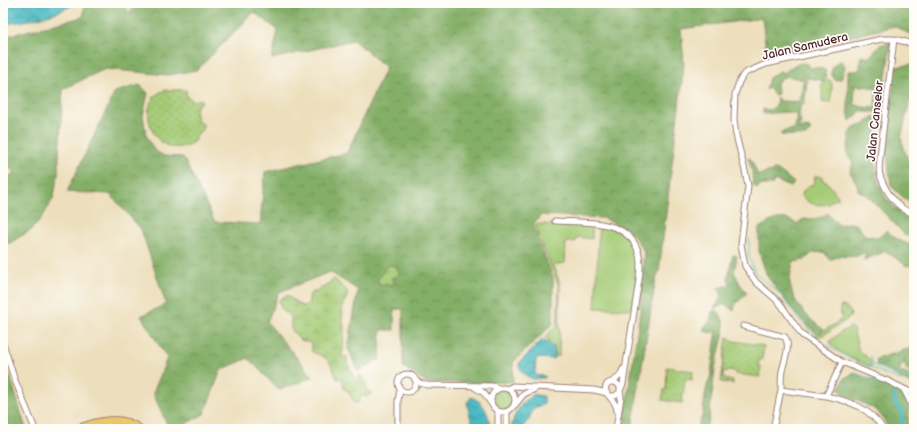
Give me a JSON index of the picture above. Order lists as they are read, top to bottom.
{
  "streets": {
    "street": ["Jalan Samudera", "Jalan Canselor"]
  },
  "crossings": [
    ["Jalan Samudera", "Jalan Canselor"]
  ]
}
